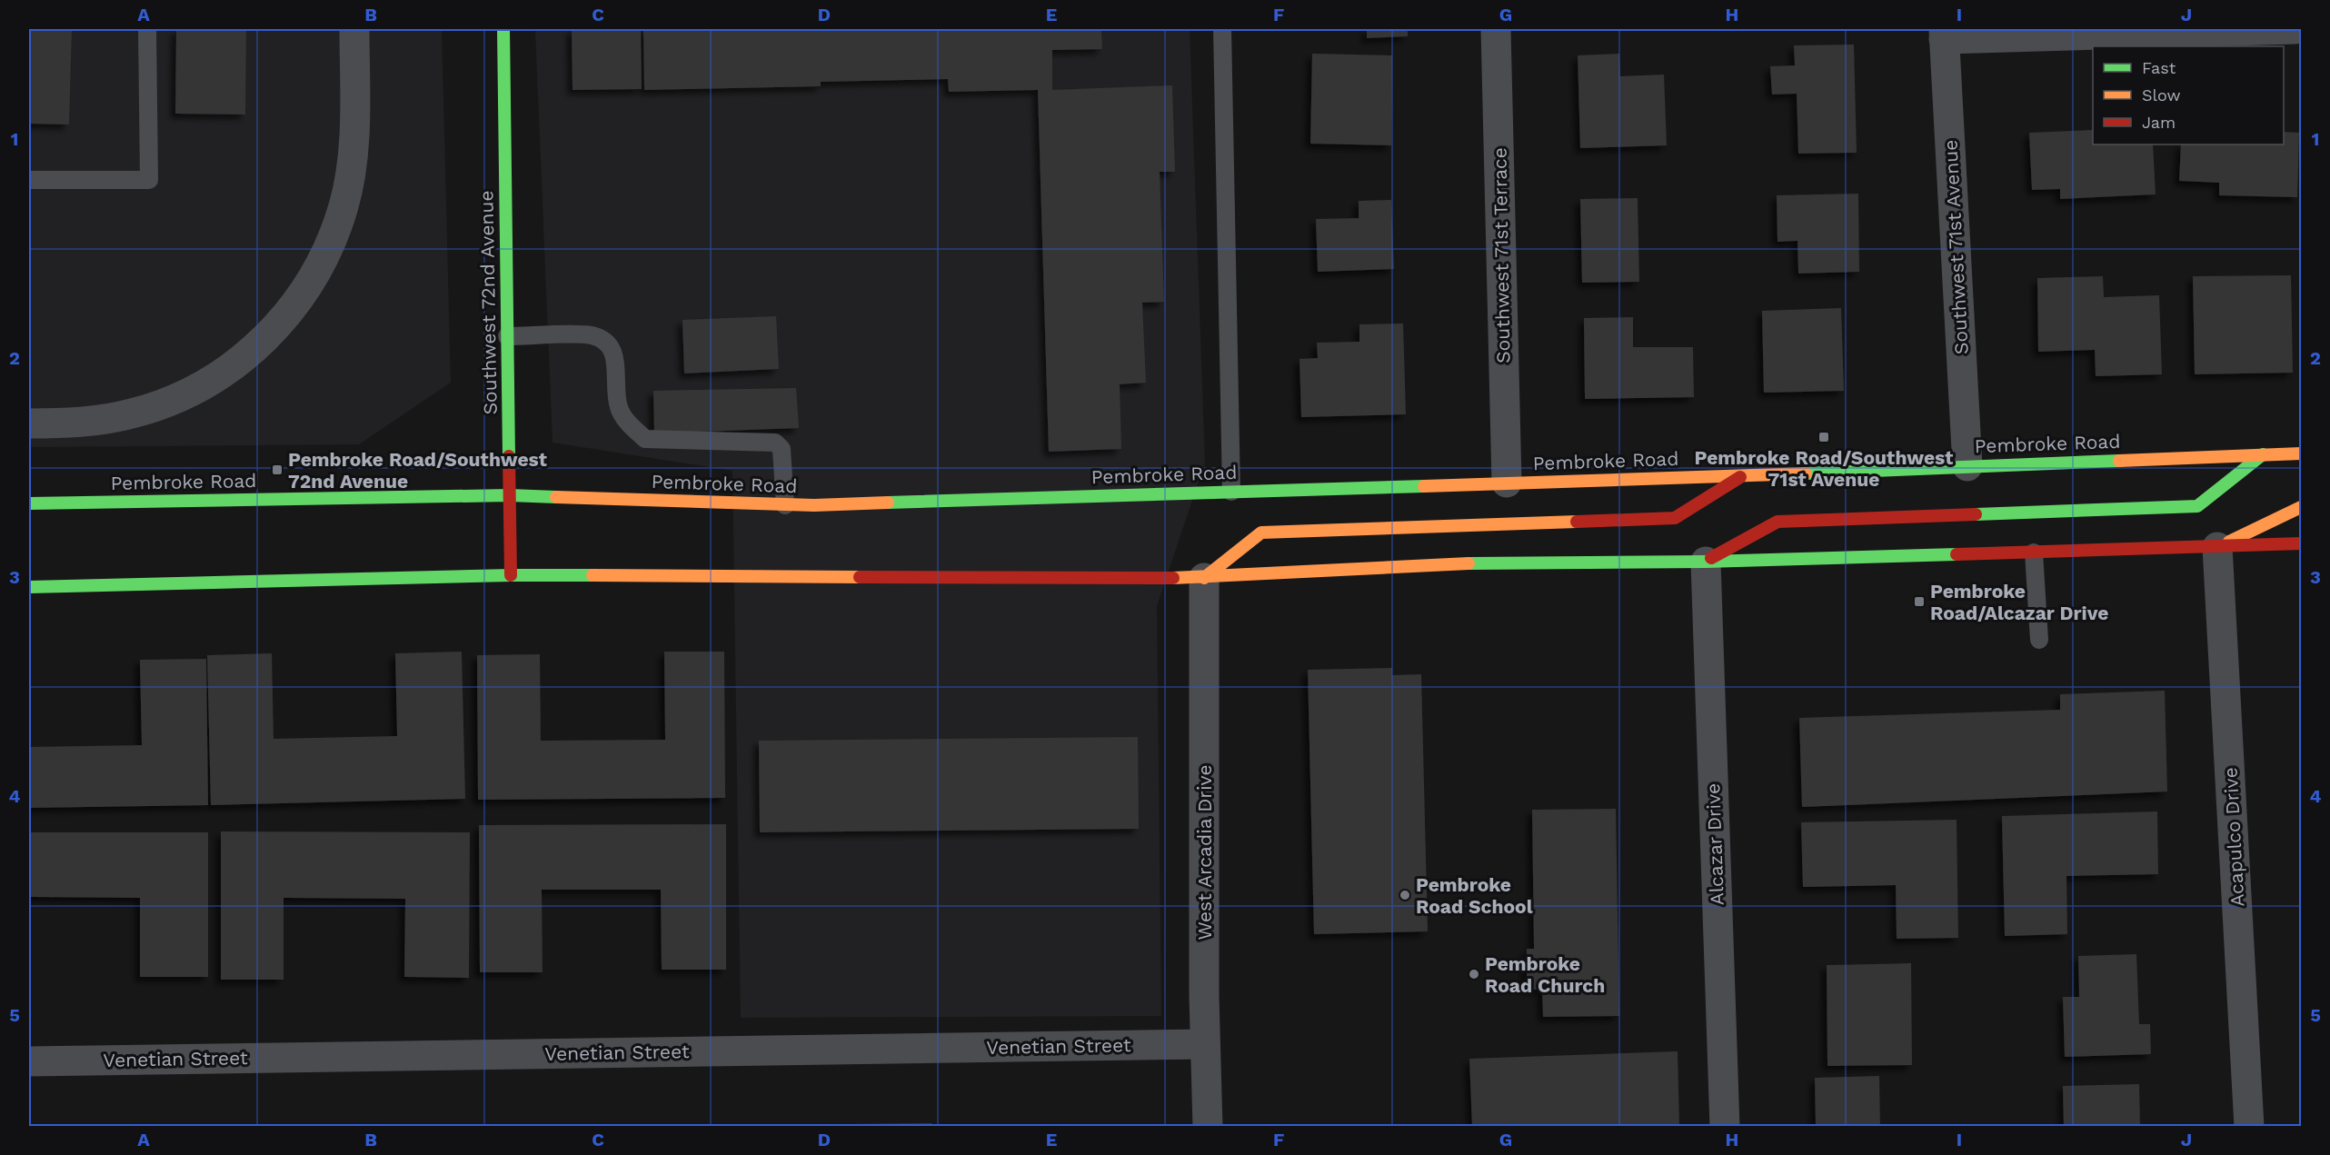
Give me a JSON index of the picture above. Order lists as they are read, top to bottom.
{
  "streets": {
    "main road": ["Southwest 72nd Avenue", "Pembroke Road"],
    "street": [
      "Southwest 71st Avenue",
      "Southwest 71st Terrace",
      "Acapulco Drive",
      "Alcazar Drive",
      "West Arcadia Drive",
      "Venetian Street"
    ]
  },
  "crossings": [
    ["Southwest 71st Avenue", "Pembroke Road"],
    ["Southwest 71st Terrace", "Pembroke Road"],
    ["Southwest 72nd Avenue", "Pembroke Road"],
    ["West Arcadia Drive", "Venetian Street"]
  ],
  "places": {
    "transit": ["Pembroke Road/Southwest 71st Avenue", "Pembroke Road/Southwest 72nd Avenue", "Pembroke Road/Alcazar Drive"],
    "other": ["Pembroke Road School", "Pembroke Road Church"]
  },
  "legend": ["Fast", "Slow", "Jam"],
  "grid": {
    "columns": [
      "A",
      "B",
      "C",
      "D",
      "E",
      "F",
      "G",
      "H",
      "I",
      "J"
    ],
    "rows": [
      "1",
      "2",
      "3",
      "4",
      "5"
    ]
  }
}
